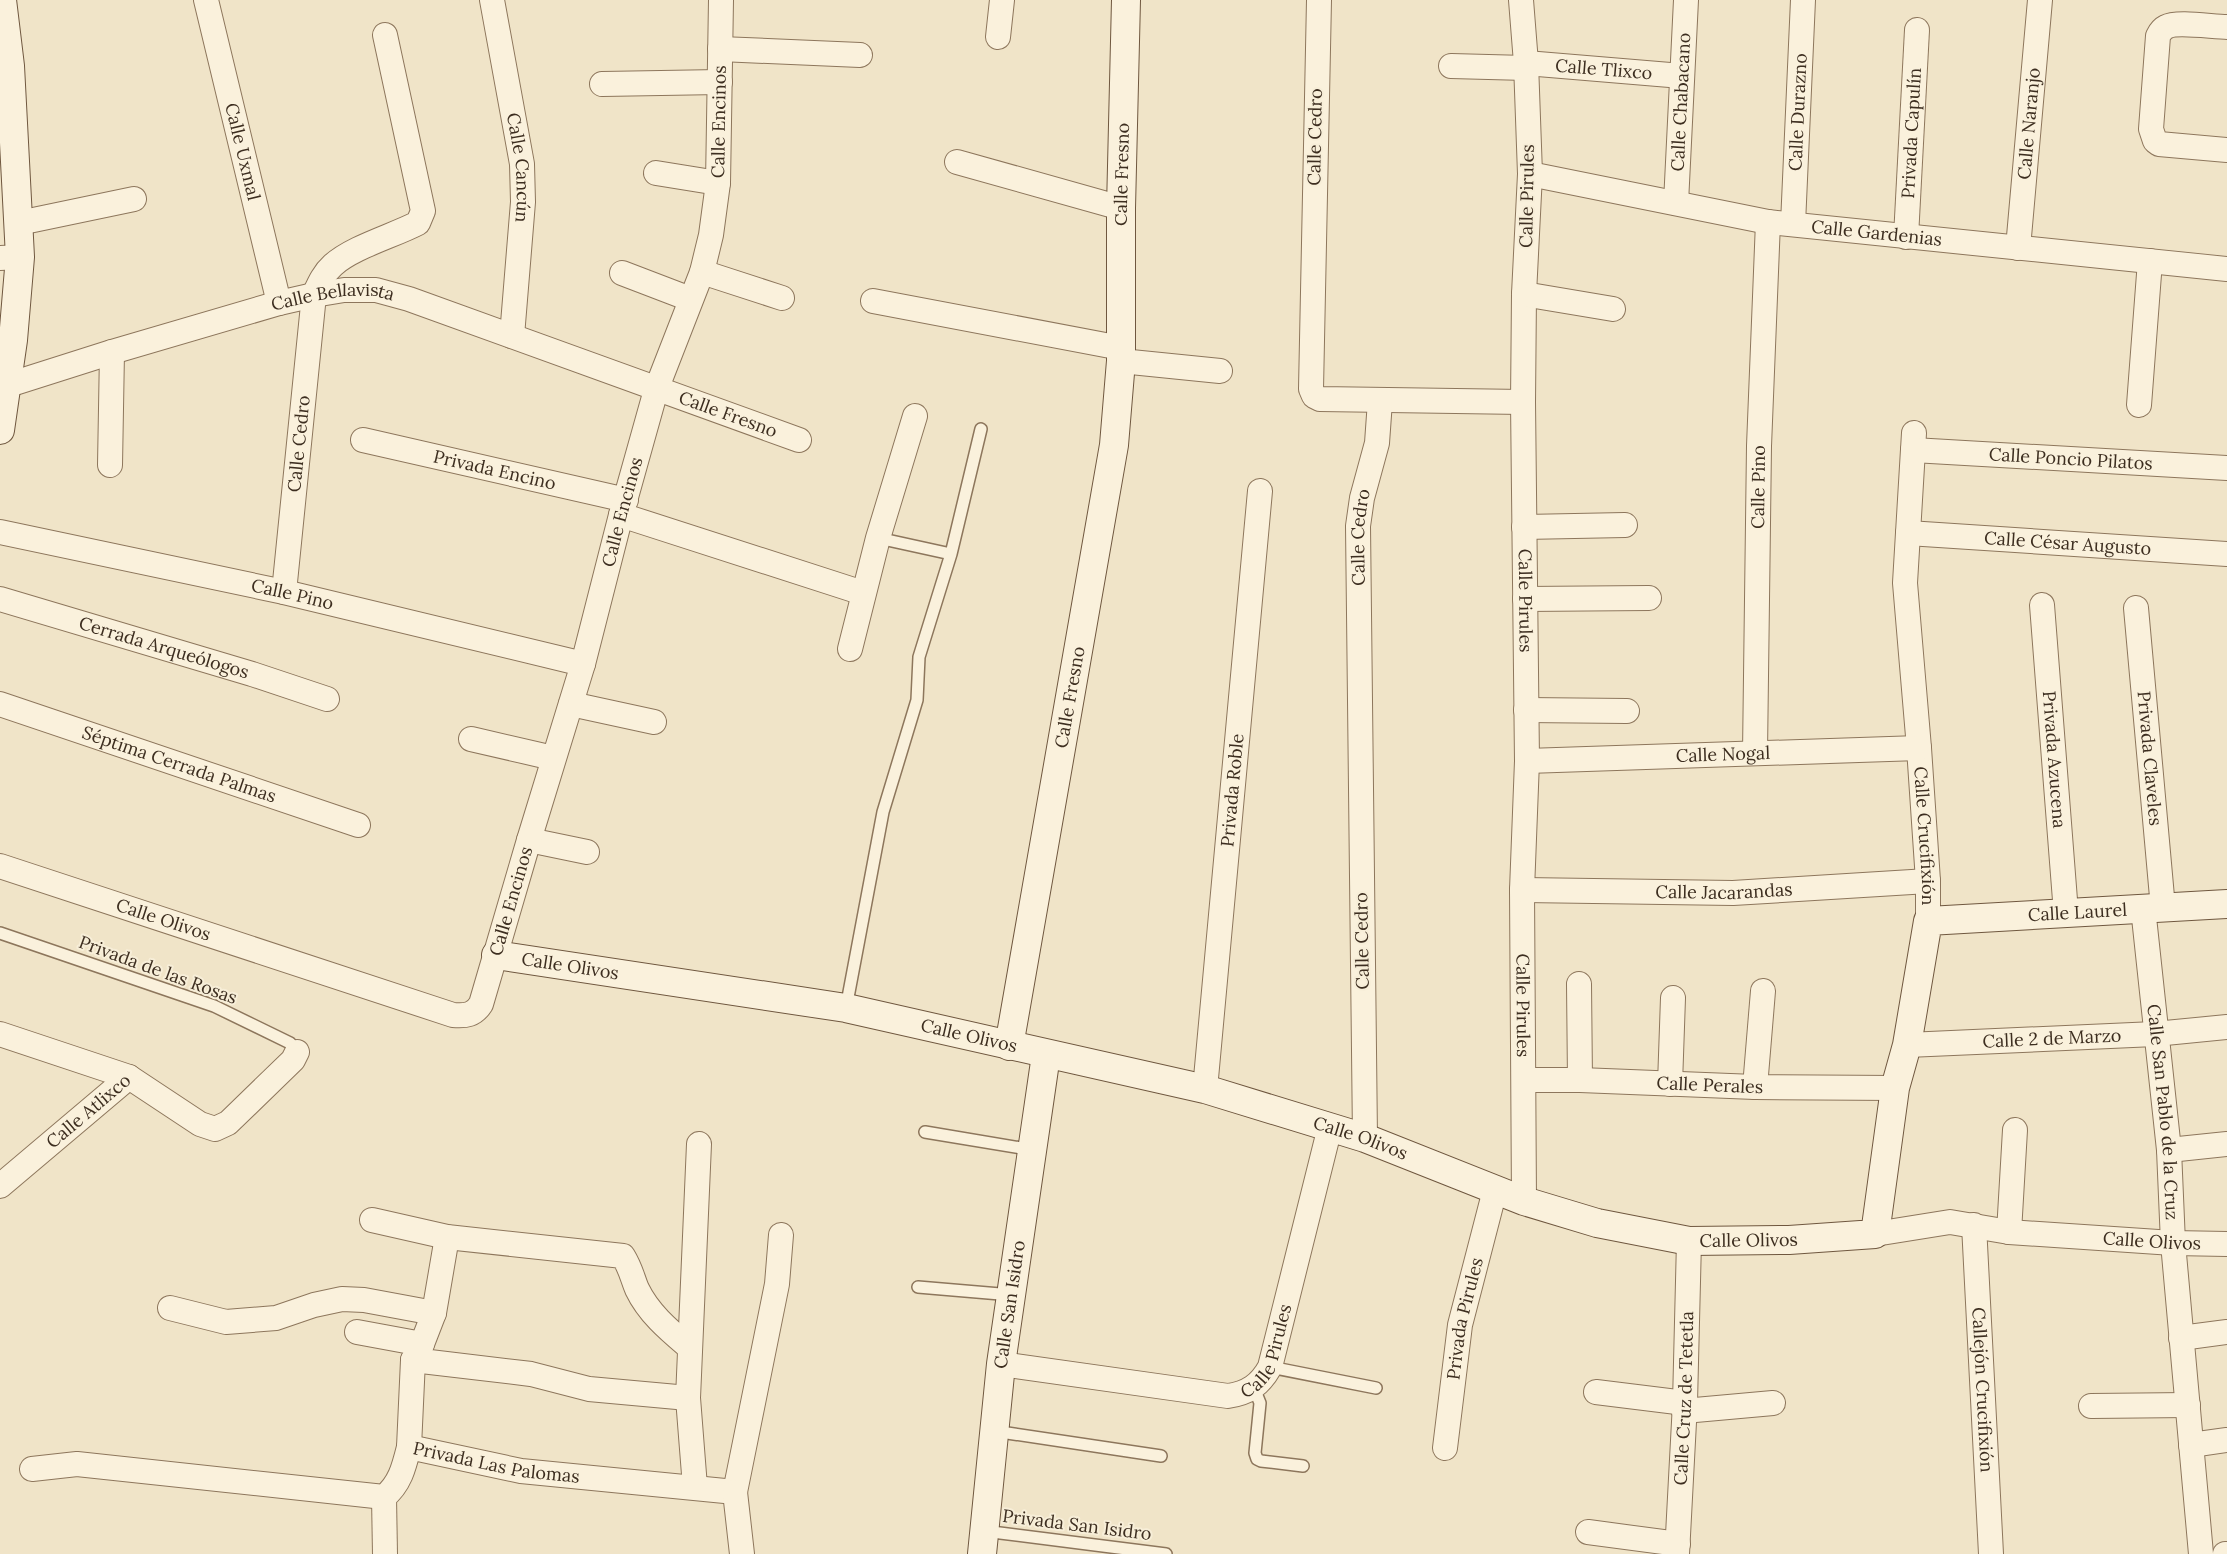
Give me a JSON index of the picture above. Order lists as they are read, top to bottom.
{
  "streets": {
    "street": [
      "Calle Tlixco",
      "Calle Chabacano",
      "Calle Durazno",
      "Calle Encinos",
      "Calle Naranjo",
      "Privada Capulín",
      "Calle Cedro",
      "Calle Uxmal",
      "Calle Cancún",
      "Calle Fresno",
      "Calle Pirules",
      "Calle Gardenias",
      "Calle Bellavista",
      "Calle Poncio Pilatos",
      "Privada Encino",
      "Calle Pino",
      "Calle César Augusto",
      "Cerrada Arqueólogos",
      "Calle Nogal",
      "Privada Claveles",
      "Privada Azucena",
      "Séptima Cerrada Palmas",
      "Privada Roble",
      "Calle Crucifixión",
      "Calle Jacarandas",
      "Calle Laurel",
      "Calle Olivos",
      "Calle 2 de Marzo",
      "Calle Perales",
      "Calle San Pablo de la Cruz",
      "Calle Atlixco",
      "Calle San Isidro",
      "Privada Pirules",
      "Callejón Crucifixión",
      "Calle Cruz de Tetetla",
      "Privada Las Palomas"
    ],
    "lane": ["Privada de las Rosas", "Privada San Isidro"]
  },
  "crossings": [
    ["Calle Tlixco", "Calle Chabacano"],
    ["Calle Tlixco", "Calle Pirules"],
    ["Calle Chabacano", "Calle Gardenias"],
    ["Calle Durazno", "Calle Gardenias"],
    ["Calle Encinos", "Calle Fresno"],
    ["Calle Encinos", "Calle Bellavista"],
    ["Calle Encinos", "Privada Encino"],
    ["Calle Encinos", "Calle Pino"],
    ["Calle Encinos", "Calle Olivos"],
    ["Calle Naranjo", "Calle Gardenias"],
    ["Privada Capulín", "Calle Gardenias"],
    ["Calle Cedro", "Calle Bellavista"],
    ["Calle Cedro", "Calle Pino"],
    ["Calle Cedro", "Calle Olivos"],
    ["Calle Uxmal", "Calle Bellavista"],
    ["Calle Cancún", "Calle Bellavista"],
    ["Calle Fresno", "Calle Bellavista"],
    ["Calle Fresno", "Calle Olivos"],
    ["Calle Pirules", "Calle Gardenias"],
    ["Calle Pirules", "Calle Nogal"],
    ["Calle Pirules", "Calle Jacarandas"],
    ["Calle Pirules", "Calle Olivos"],
    ["Calle Pirules", "Calle Perales"],
    ["Calle Pirules", "Calle San Isidro"],
    ["Calle Gardenias", "Calle Pino"],
    ["Calle Poncio Pilatos", "Calle Crucifixión"],
    ["Calle Pino", "Calle Nogal"],
    ["Calle César Augusto", "Calle Crucifixión"],
    ["Calle Nogal", "Calle Crucifixión"],
    ["Privada Claveles", "Calle Laurel"],
    ["Privada Claveles", "Calle San Pablo de la Cruz"],
    ["Privada Azucena", "Calle Laurel"],
    ["Privada Roble", "Calle Olivos"],
    ["Calle Crucifixión", "Calle Jacarandas"],
    ["Calle Crucifixión", "Calle Laurel"],
    ["Calle Crucifixión", "Calle Olivos"],
    ["Calle Crucifixión", "Calle 2 de Marzo"],
    ["Calle Crucifixión", "Calle Perales"],
    ["Calle Laurel", "Calle San Pablo de la Cruz"],
    ["Calle Olivos", "Calle San Pablo de la Cruz"],
    ["Calle Olivos", "Calle San Isidro"],
    ["Calle Olivos", "Privada Pirules"],
    ["Calle Olivos", "Callejón Crucifixión"],
    ["Calle Olivos", "Calle Cruz de Tetetla"],
    ["Privada de las Rosas", "Calle Atlixco"],
    ["Calle 2 de Marzo", "Calle San Pablo de la Cruz"],
    ["Calle San Isidro", "Privada San Isidro"]
  ]
}
